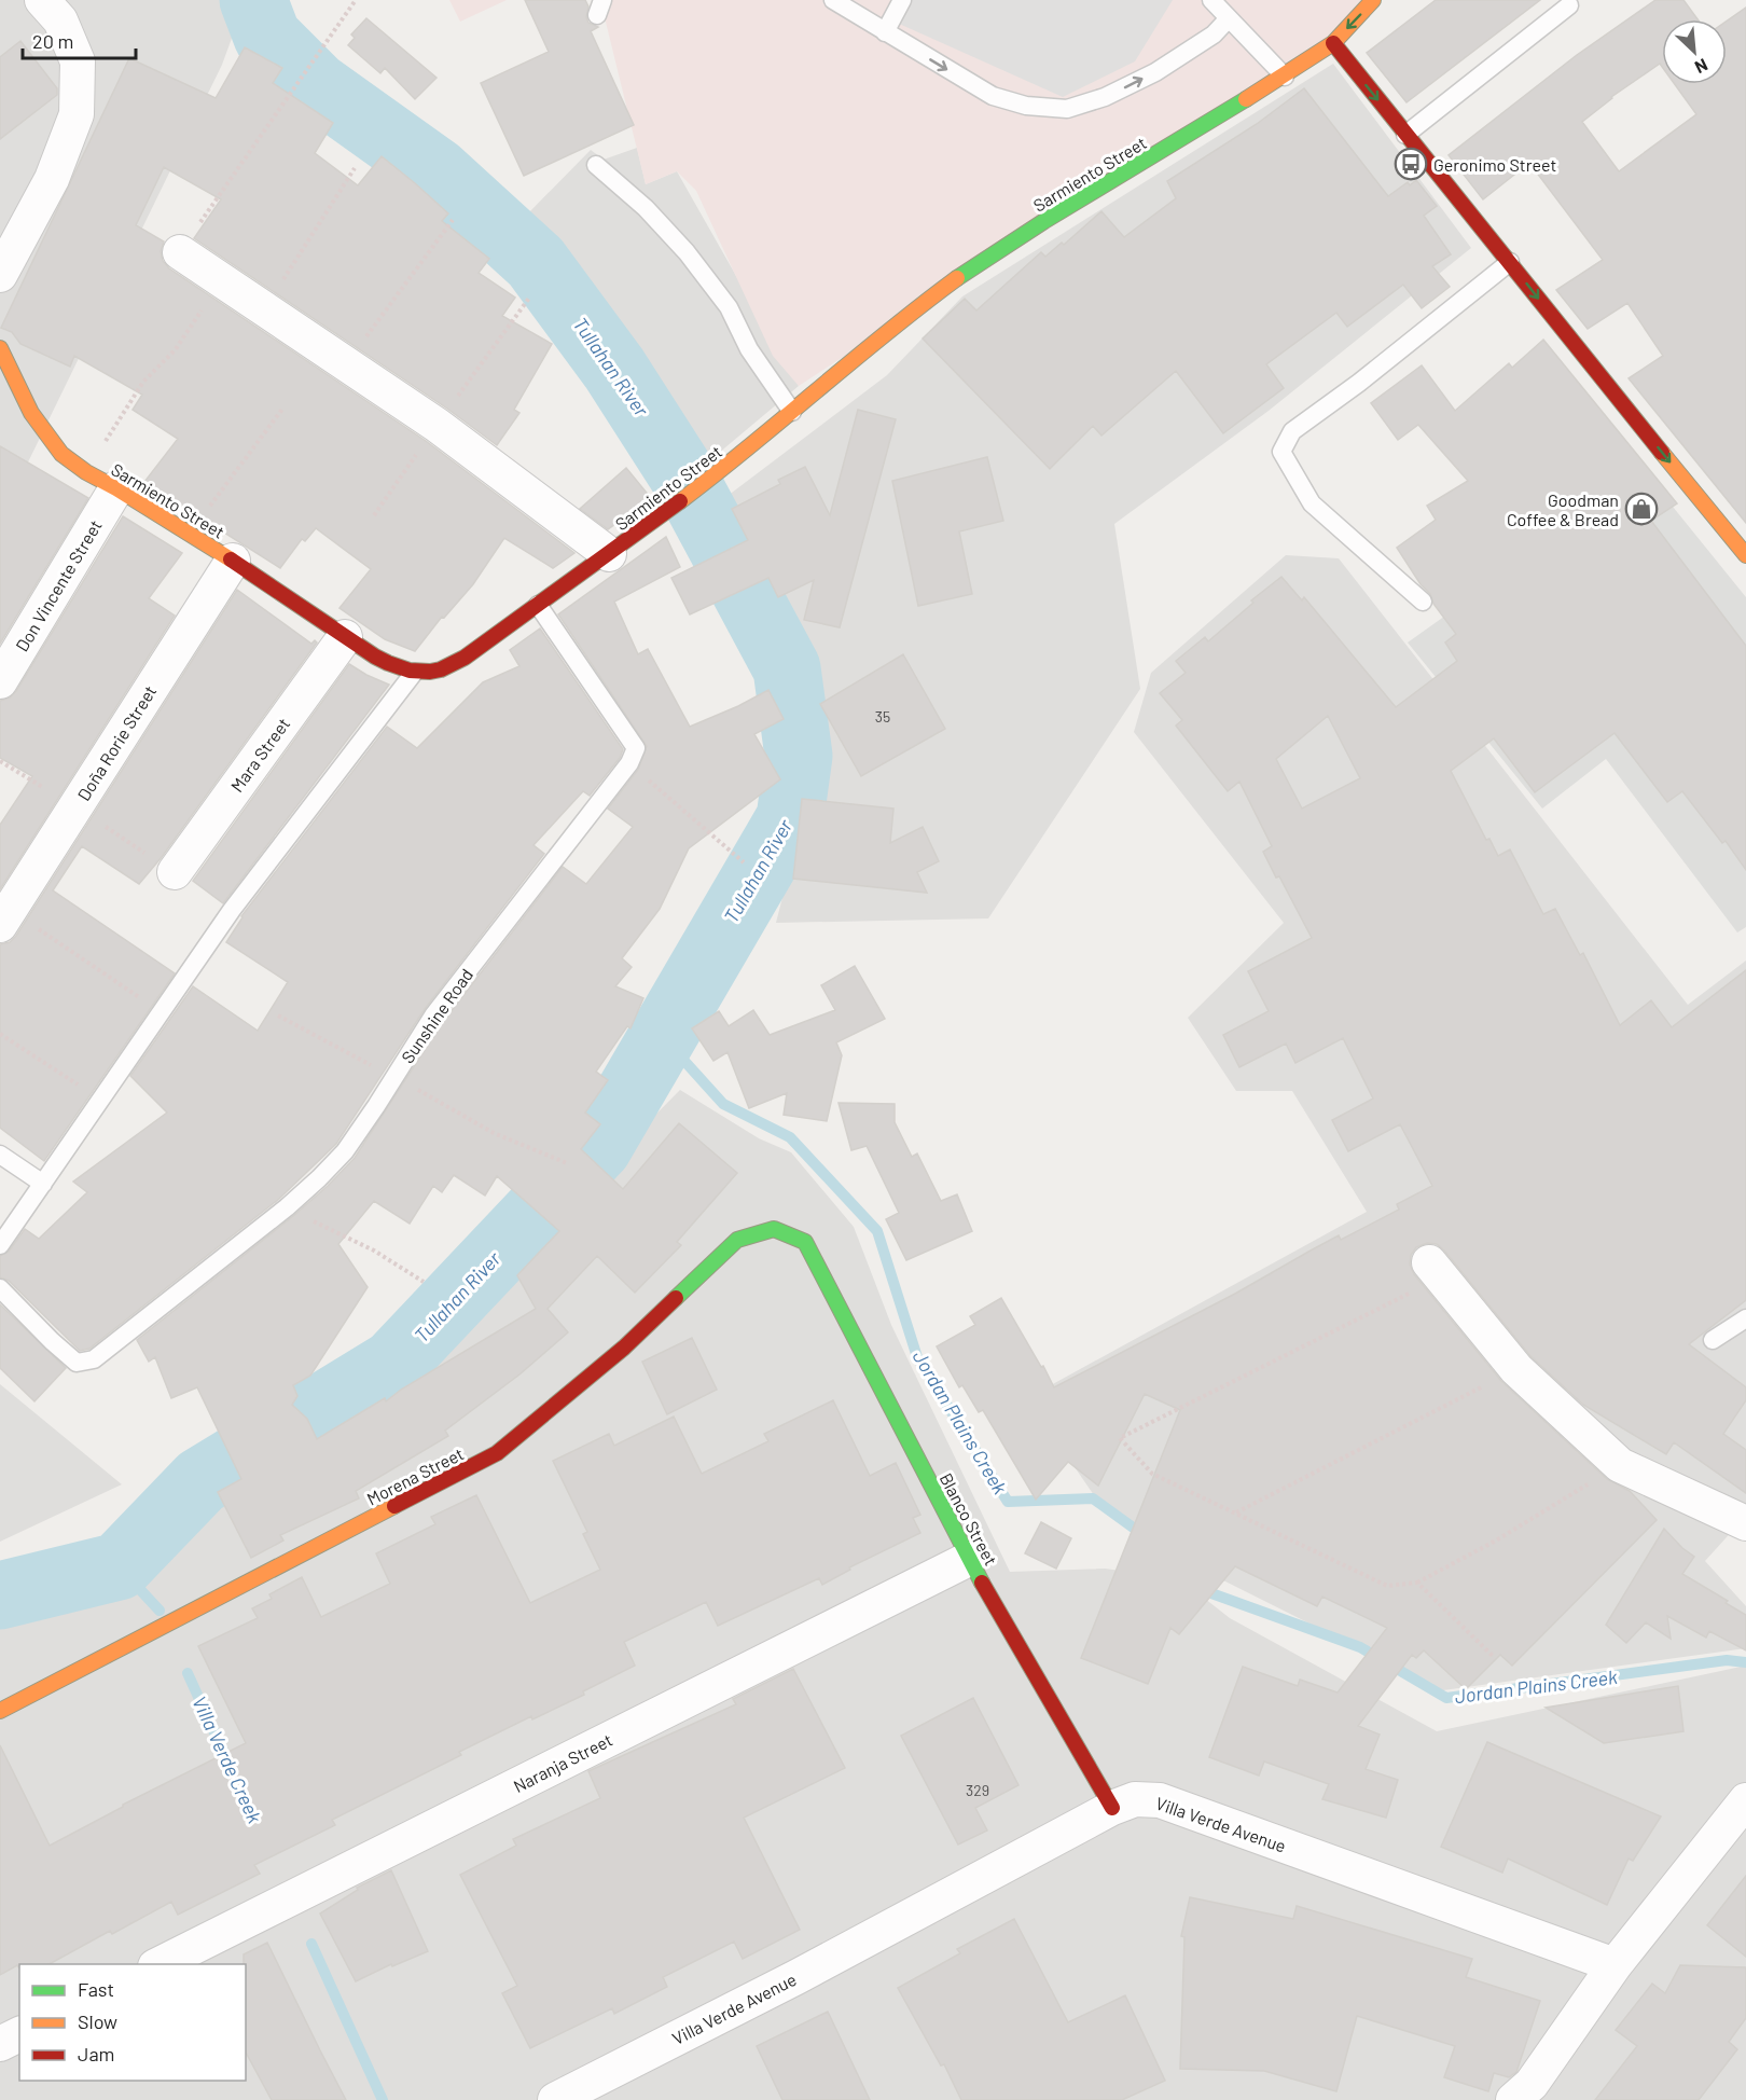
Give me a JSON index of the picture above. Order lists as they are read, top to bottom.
{
  "streets": {
    "street": [
      "Sarmiento Street",
      "Don Vincente Street",
      "Doña Rorie Street",
      "Mara Street",
      "Morena Street",
      "Blanco Street",
      "Naranja Street",
      "Villa Verde Avenue"
    ],
    "lane": ["Sunshine Road"]
  },
  "crossings": [
    ["Sarmiento Street", "Don Vincente Street"],
    ["Sarmiento Street", "Doña Rorie Street"],
    ["Sarmiento Street", "Mara Street"],
    ["Morena Street", "Blanco Street"],
    ["Blanco Street", "Naranja Street"],
    ["Blanco Street", "Villa Verde Avenue"]
  ],
  "water": ["Tullahan River", "Jordan Plains Creek", "Villa Verde Creek"],
  "places": {
    "bus stop": ["Geronimo Street"],
    "shop": ["Goodman Coffee & Bread"]
  },
  "house_numbers": ["35", "329"],
  "legend": ["Fast", "Slow", "Jam"],
  "scale_bar": "20 m",
  "north": "bottom right"
}
